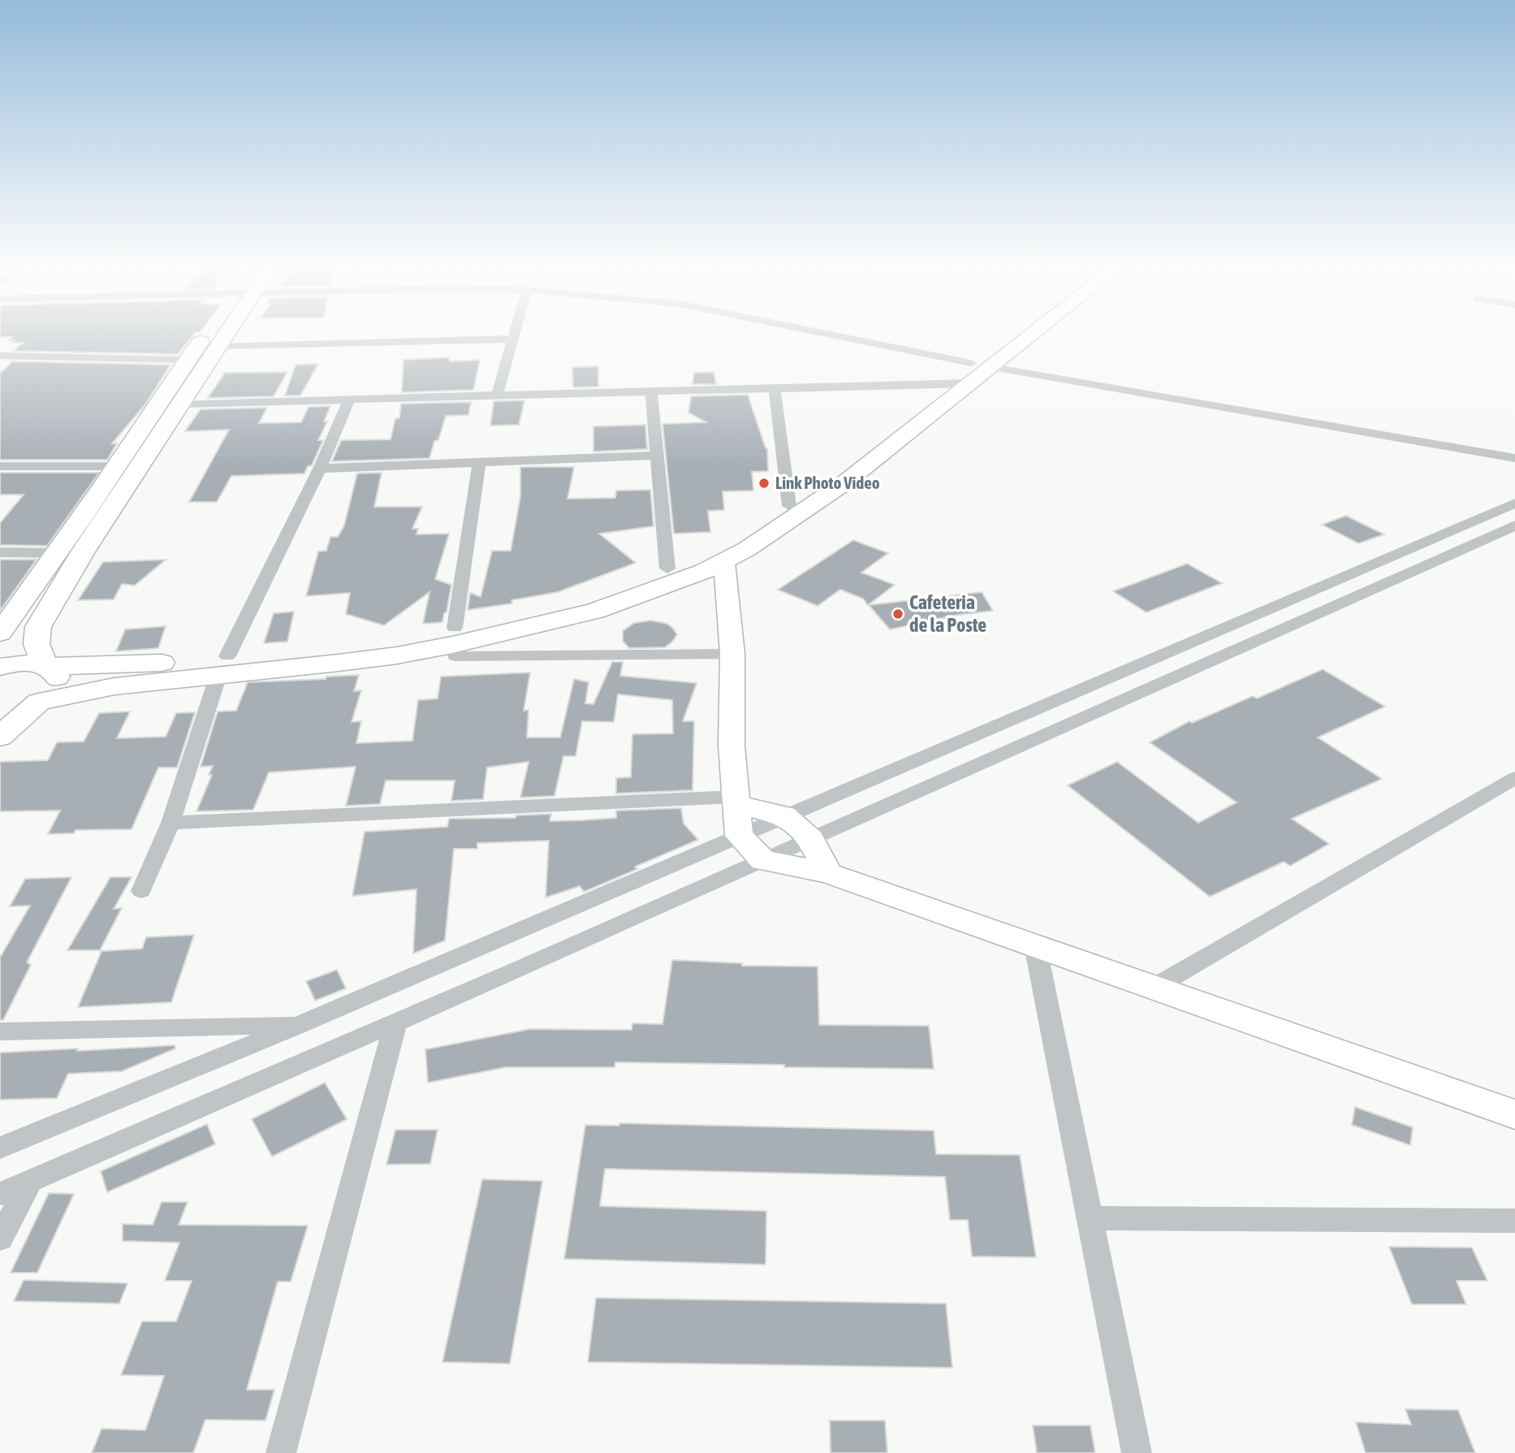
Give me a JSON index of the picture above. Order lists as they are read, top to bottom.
{
  "places": ["Link Photo Video", "Cafeteria de la Poste"]
}
